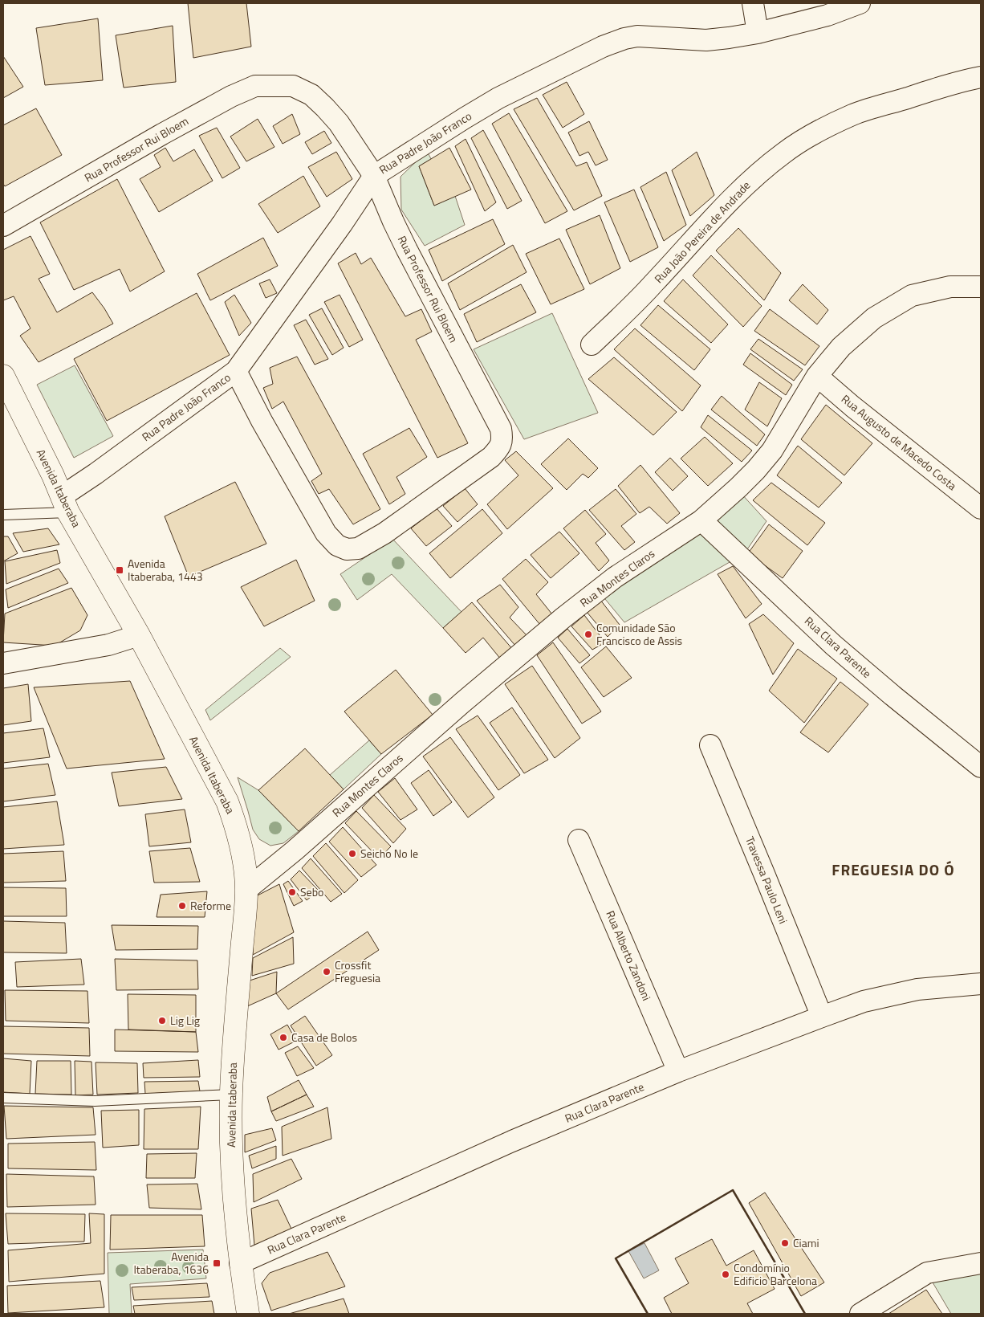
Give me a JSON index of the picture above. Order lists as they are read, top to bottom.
{
  "streets": {
    "main road": ["Avenida Itaberaba"],
    "street": [
      "Rua Padre João Franco",
      "Rua Professor Rui Bloem",
      "Rua João Pereira de Andrade",
      "Rua Augusto de Macedo Costa",
      "Rua Montes Claros",
      "Rua Clara Parente",
      "Travessa Paulo Leni",
      "Rua Alberto Zandoni"
    ]
  },
  "crossings": [
    ["Rua Padre João Franco", "Rua Professor Rui Bloem"],
    ["Rua Padre João Franco", "Avenida Itaberaba"],
    ["Rua Augusto de Macedo Costa", "Rua Montes Claros"],
    ["Avenida Itaberaba", "Rua Montes Claros"],
    ["Avenida Itaberaba", "Rua Clara Parente"],
    ["Rua Montes Claros", "Rua Clara Parente"],
    ["Rua Clara Parente", "Travessa Paulo Leni"],
    ["Rua Clara Parente", "Rua Alberto Zandoni"]
  ],
  "districts": ["FREGUESIA DO Ó"],
  "places": {
    "transit": ["Avenida Itaberaba, 1443", "Avenida Itaberaba, 1636"],
    "other": [
      "Comunidade São Francisco de Assis",
      "Seicho No Ie",
      "Sebo",
      "Reforme",
      "Crossfit Freguesia",
      "Lig Lig",
      "Casa de Bolos",
      "Ciami",
      "Condomínio Edificio Barcelona"
    ]
  }
}
